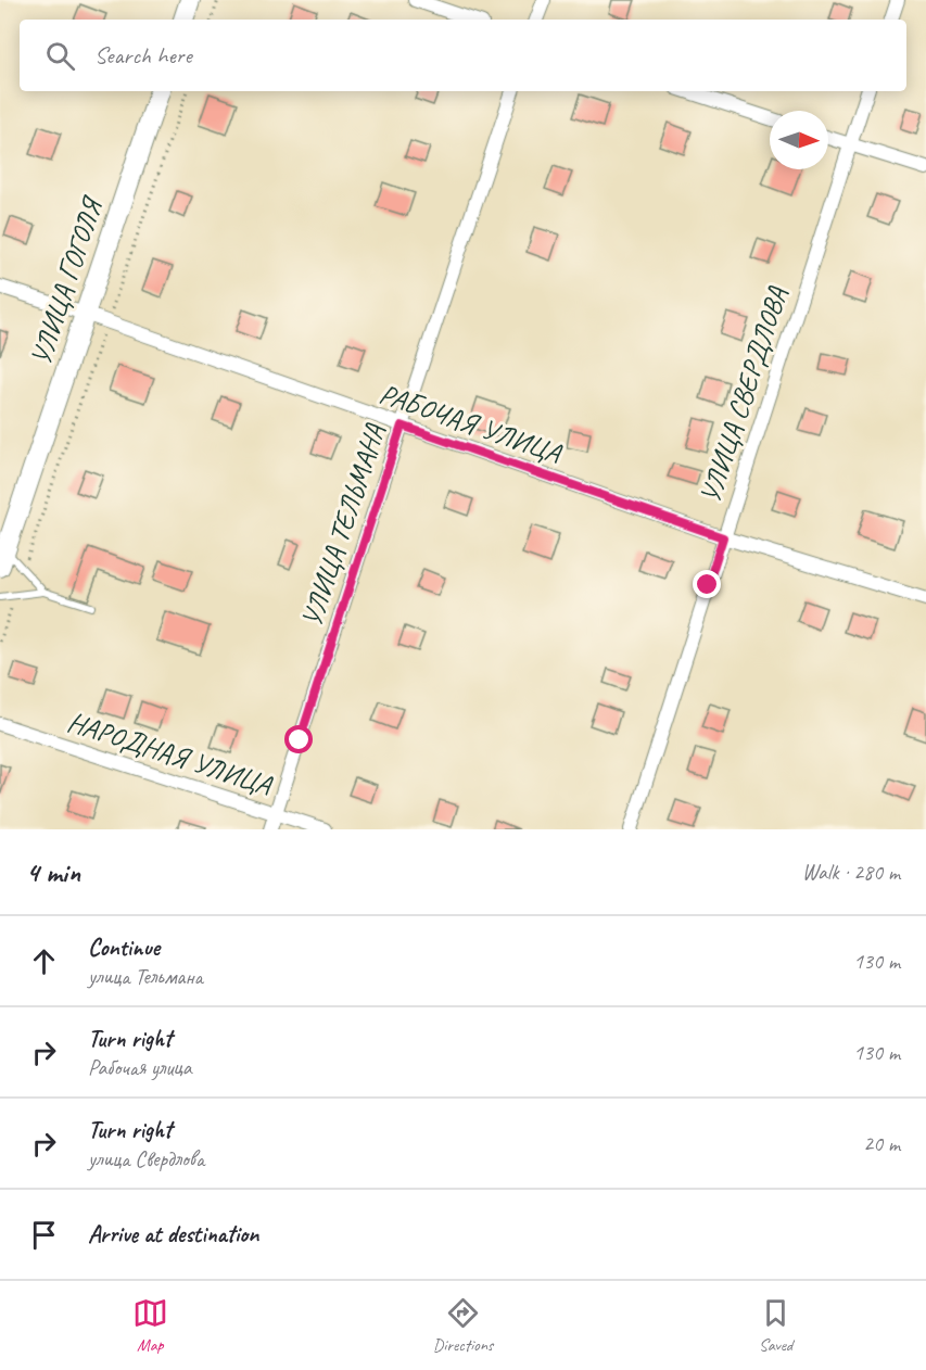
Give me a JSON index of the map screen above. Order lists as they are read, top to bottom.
{
  "streets": {
    "street": [
      "УЛИЦА ГОГОЛЯ",
      "УЛИЦА СВЕРДЛОВА",
      "РАБОЧАЯ УЛИЦА",
      "УЛИЦА ТЕЛЬМАНА",
      "НАРОДНАЯ УЛИЦА"
    ]
  },
  "crossings": [
    ["УЛИЦА ГОГОЛЯ", "РАБОЧАЯ УЛИЦА"],
    ["УЛИЦА СВЕРДЛОВА", "РАБОЧАЯ УЛИЦА"],
    ["РАБОЧАЯ УЛИЦА", "УЛИЦА ТЕЛЬМАНА"],
    ["УЛИЦА ТЕЛЬМАНА", "НАРОДНАЯ УЛИЦА"]
  ],
  "north": "right",
  "page": {
    "search": "Search here",
    "heading": ["4 min", "Walk · 280 m"],
    "list": [
      ["Continue", "улица Тельмана", "130 m"],
      ["Turn right", "Рабочая улица", "130 m"],
      ["Turn right", "улица Свердлова", "20 m"],
      "Arrive at destination"
    ],
    "nav": ["Map", "Directions", "Saved"]
  }
}
